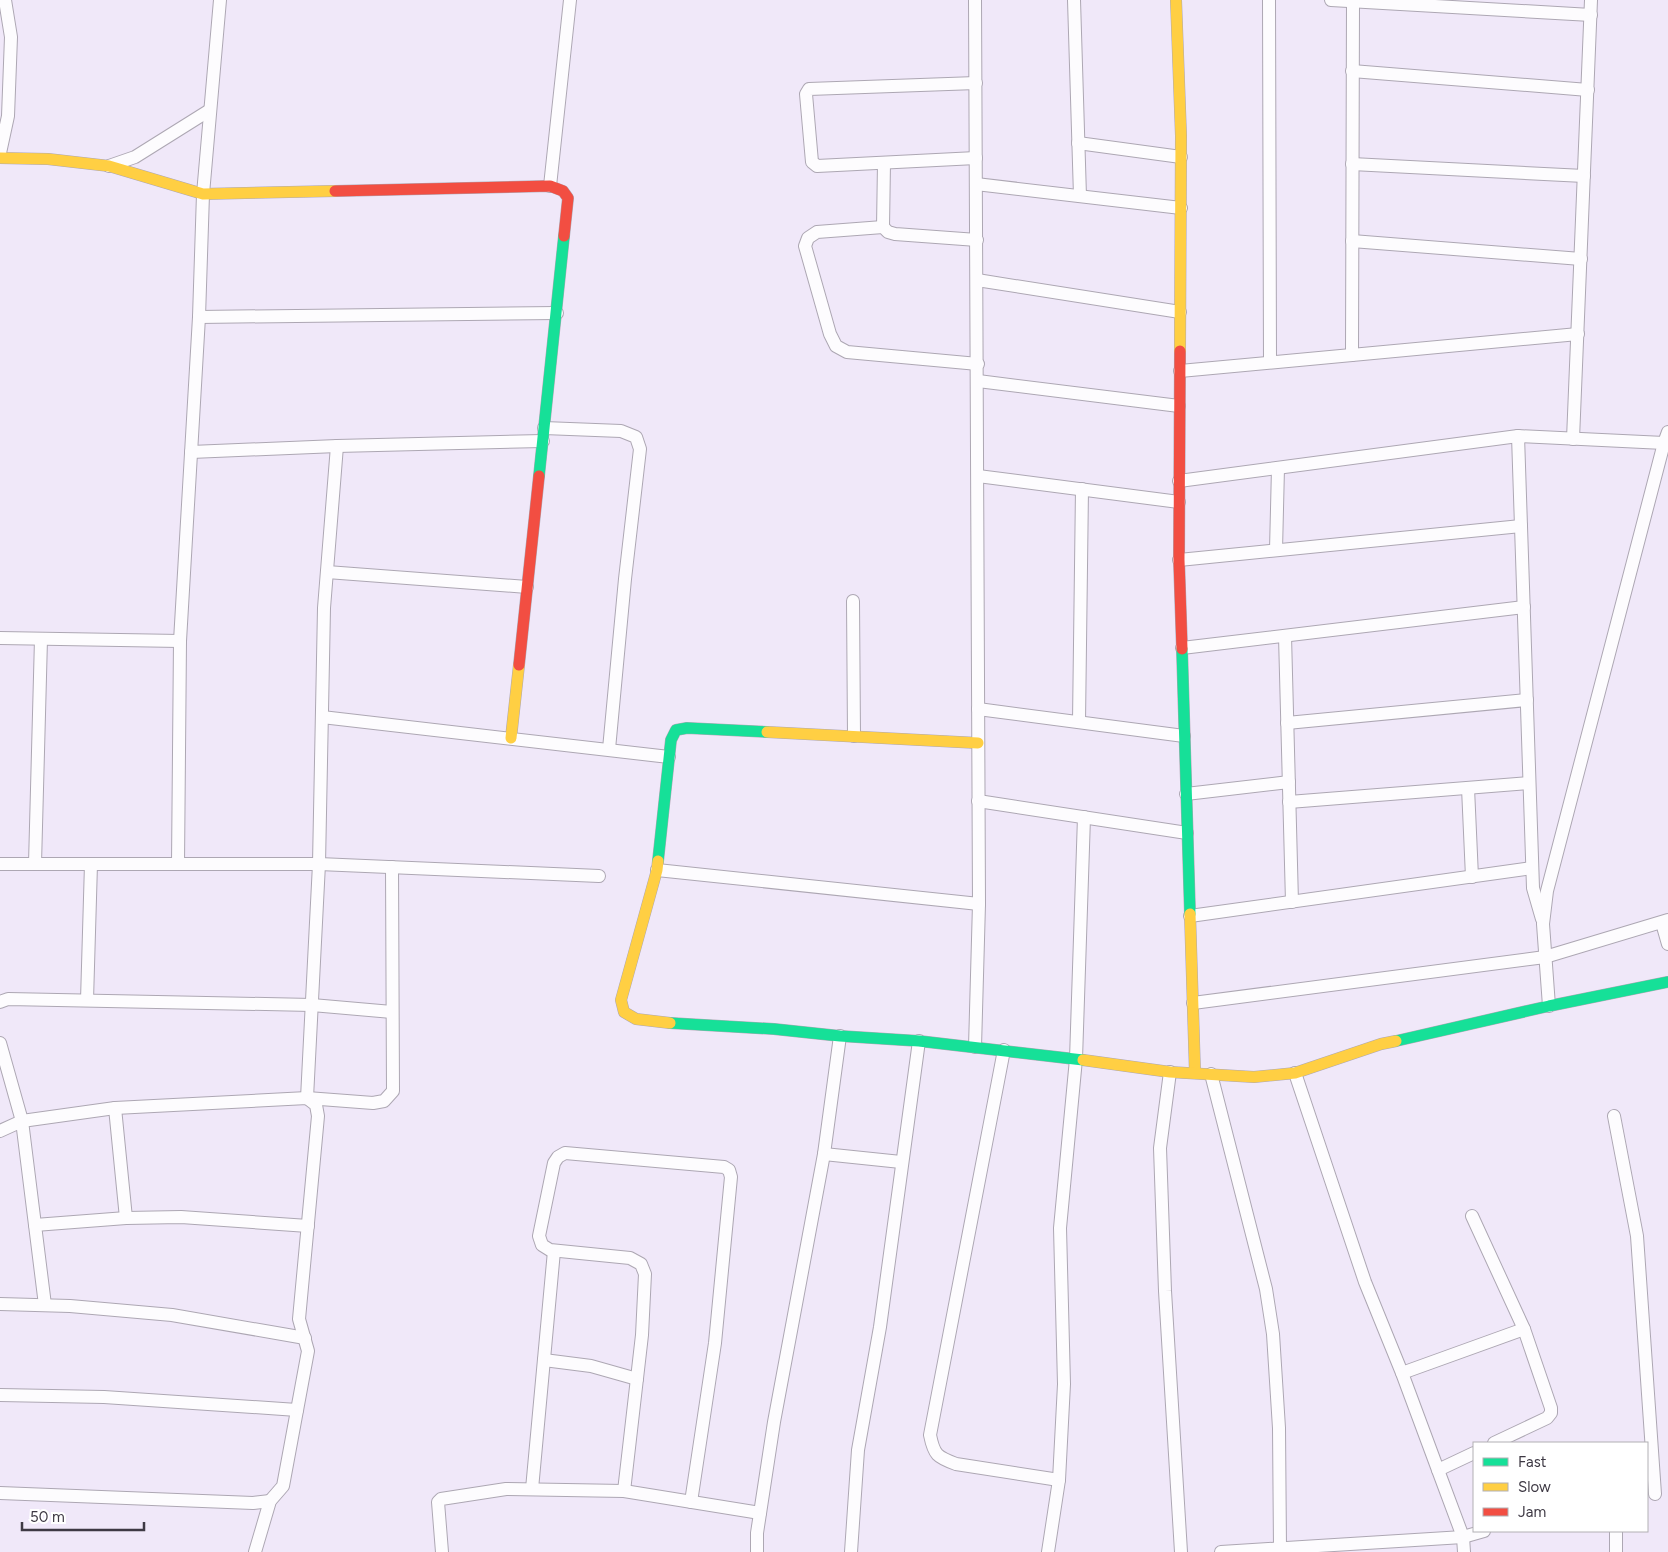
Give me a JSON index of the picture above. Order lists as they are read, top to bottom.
{
  "legend": ["Fast", "Slow", "Jam"],
  "scale_bar": "50 m"
}
